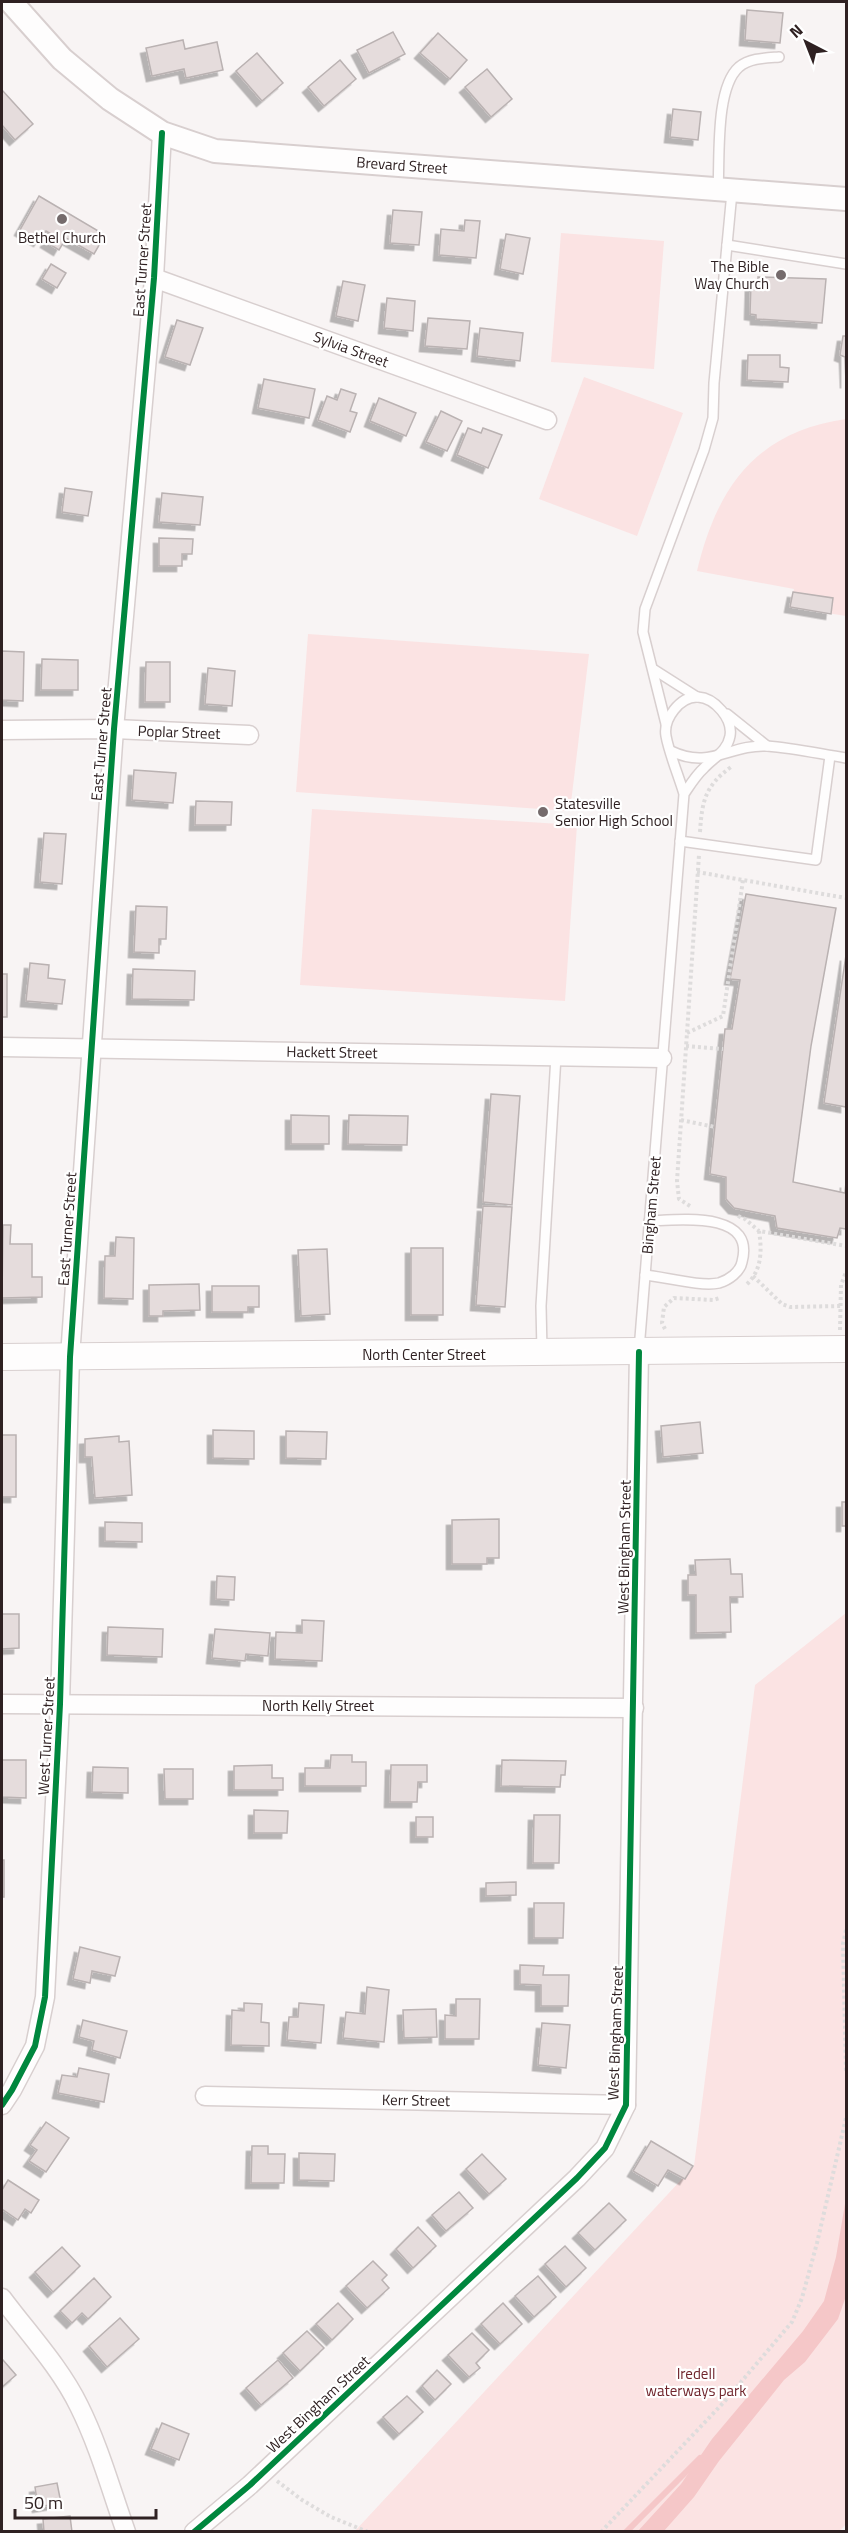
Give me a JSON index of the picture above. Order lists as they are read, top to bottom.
{
  "streets": {
    "main road": ["North Center Street"],
    "street": [
      "Brevard Street",
      "East Turner Street",
      "Sylvia Street",
      "Poplar Street",
      "Hackett Street",
      "West Bingham Street",
      "North Kelly Street",
      "West Turner Street",
      "Kerr Street"
    ],
    "lane": ["Bingham Street"]
  },
  "crossings": [
    ["Brevard Street", "East Turner Street"],
    ["East Turner Street", "Sylvia Street"],
    ["East Turner Street", "Poplar Street"],
    ["East Turner Street", "Hackett Street"],
    ["East Turner Street", "North Center Street"],
    ["East Turner Street", "West Turner Street"],
    ["Hackett Street", "Bingham Street"],
    ["Bingham Street", "North Center Street"],
    ["Bingham Street", "West Bingham Street"],
    ["North Center Street", "West Bingham Street"],
    ["North Center Street", "West Turner Street"],
    ["West Bingham Street", "North Kelly Street"],
    ["West Bingham Street", "Kerr Street"],
    ["North Kelly Street", "West Turner Street"]
  ],
  "parks": ["Iredell waterways park"],
  "places": ["Bethel Church", "The Bible Way Church", "Statesville Senior High School"],
  "scale_bar": "50 m",
  "north": "top left"
}
